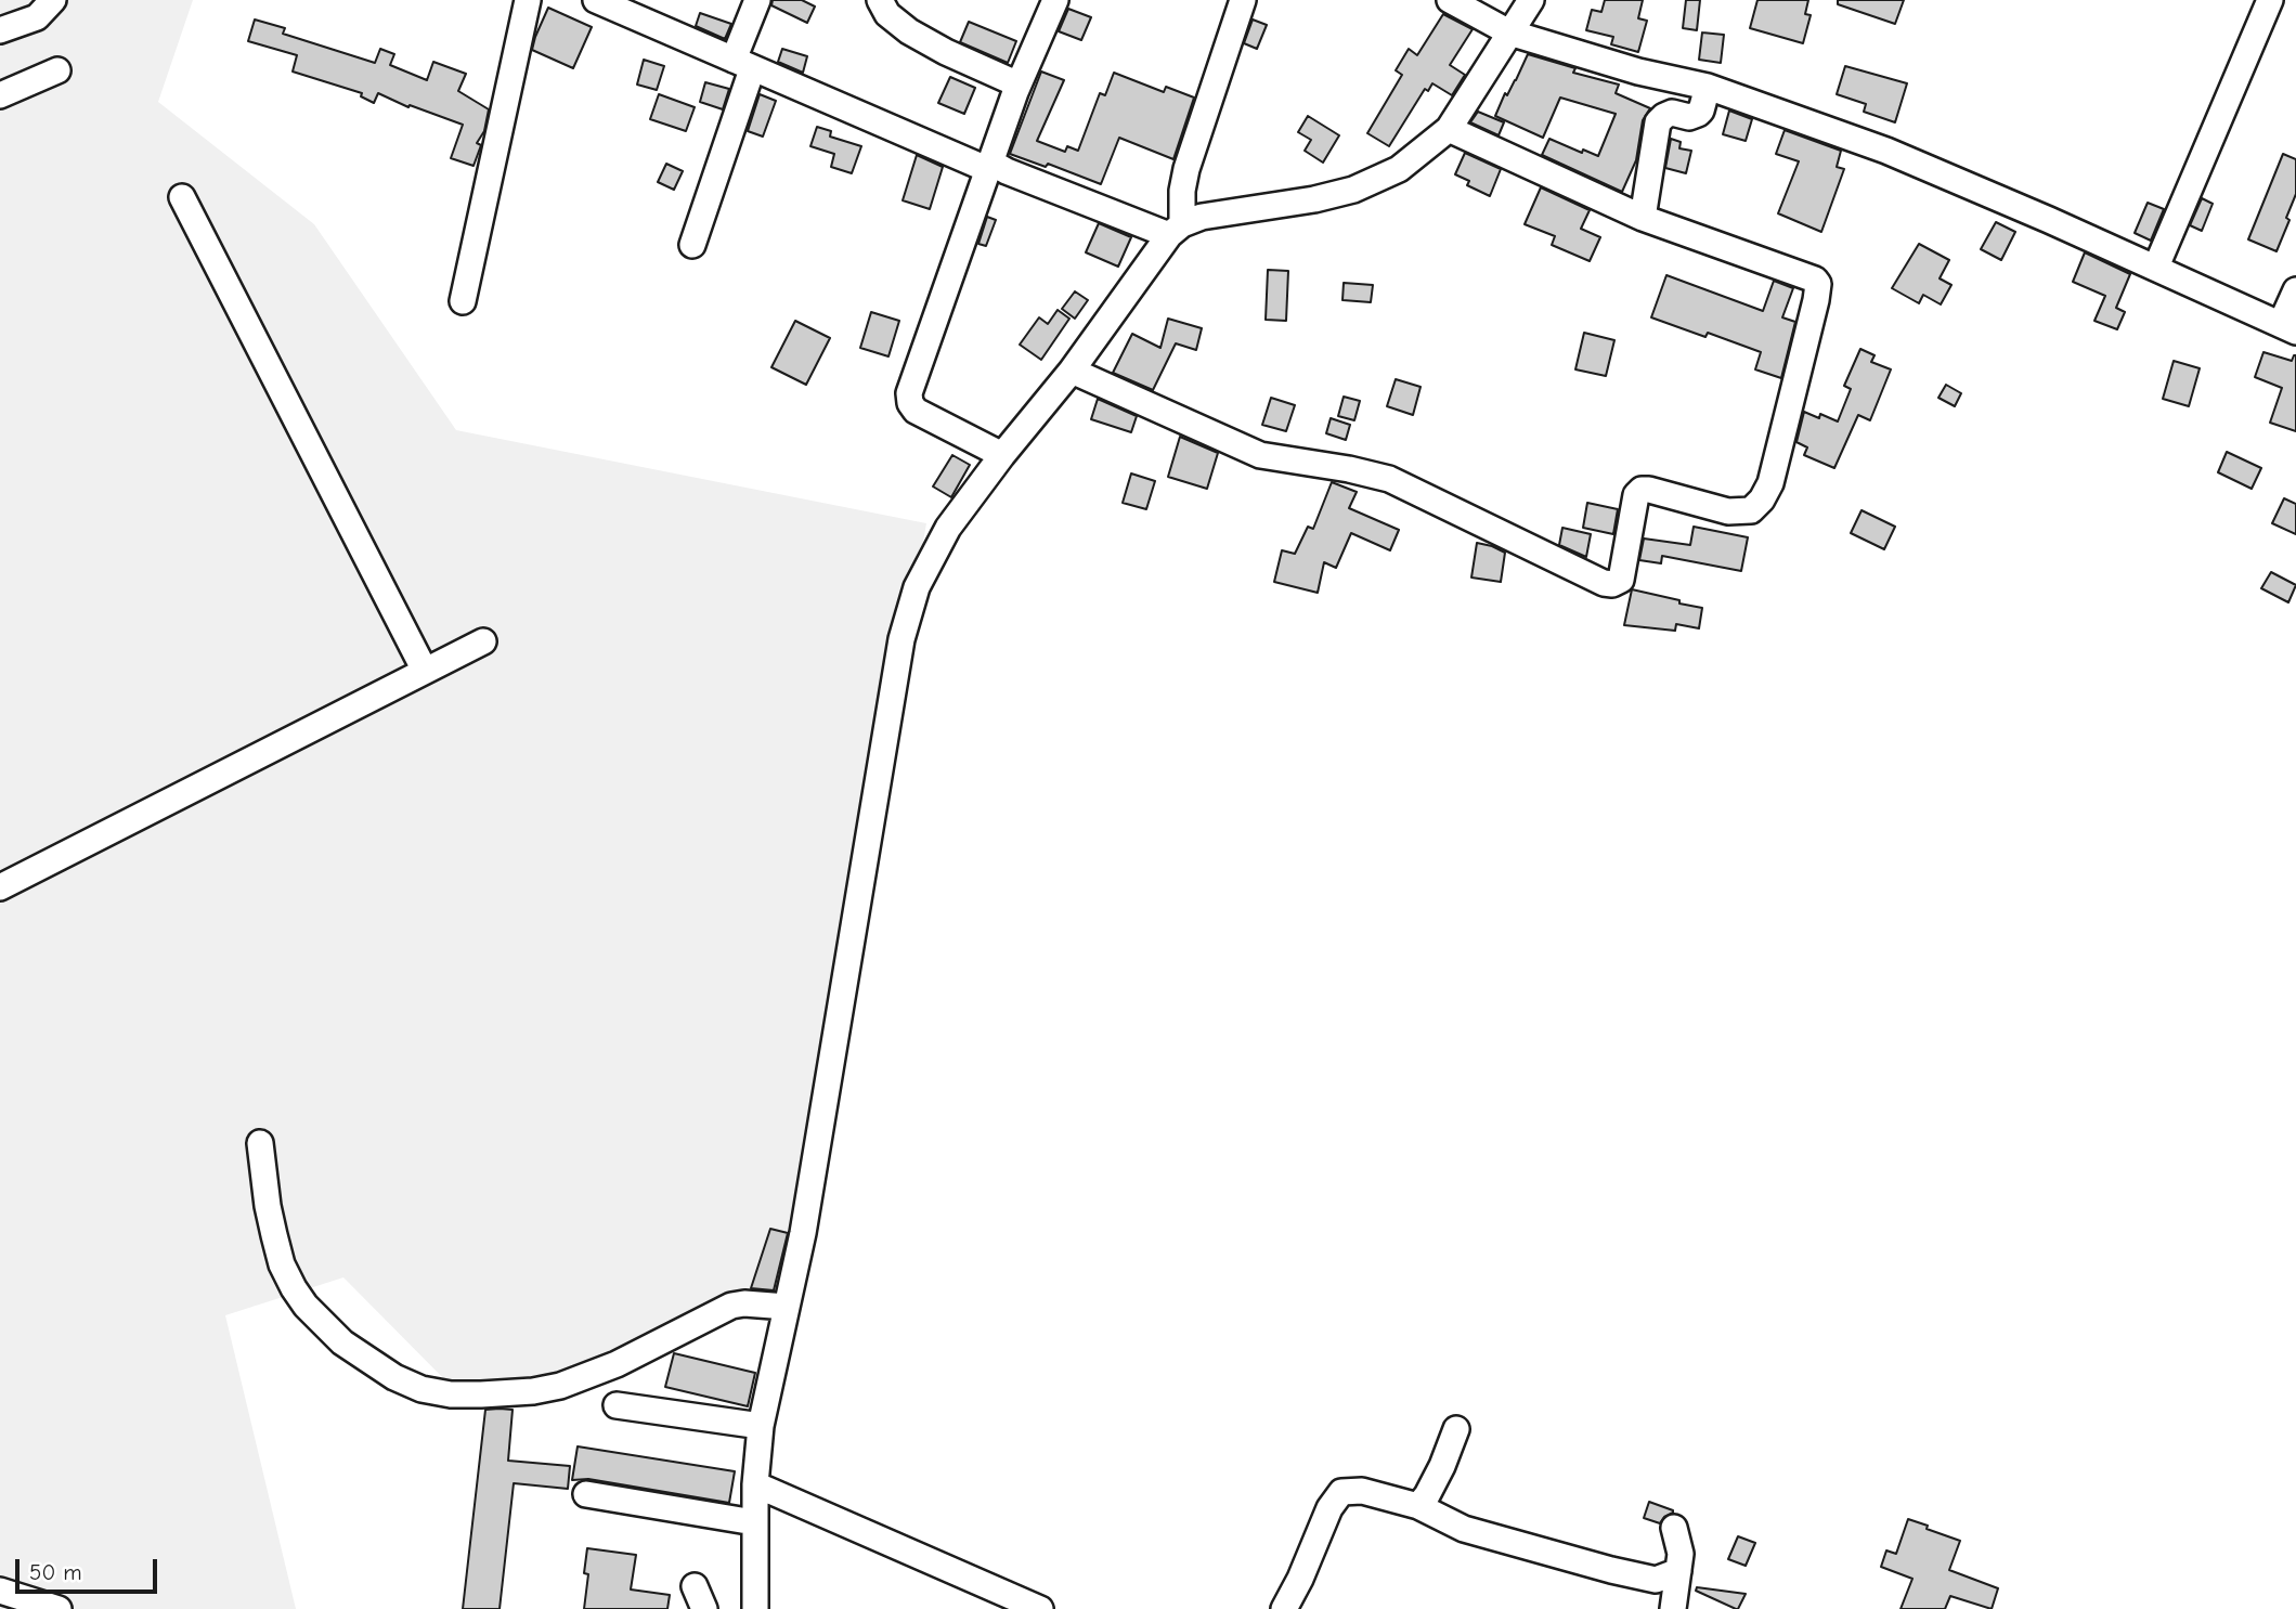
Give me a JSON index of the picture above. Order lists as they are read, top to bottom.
{
  "scale_bar": "50 m"
}
